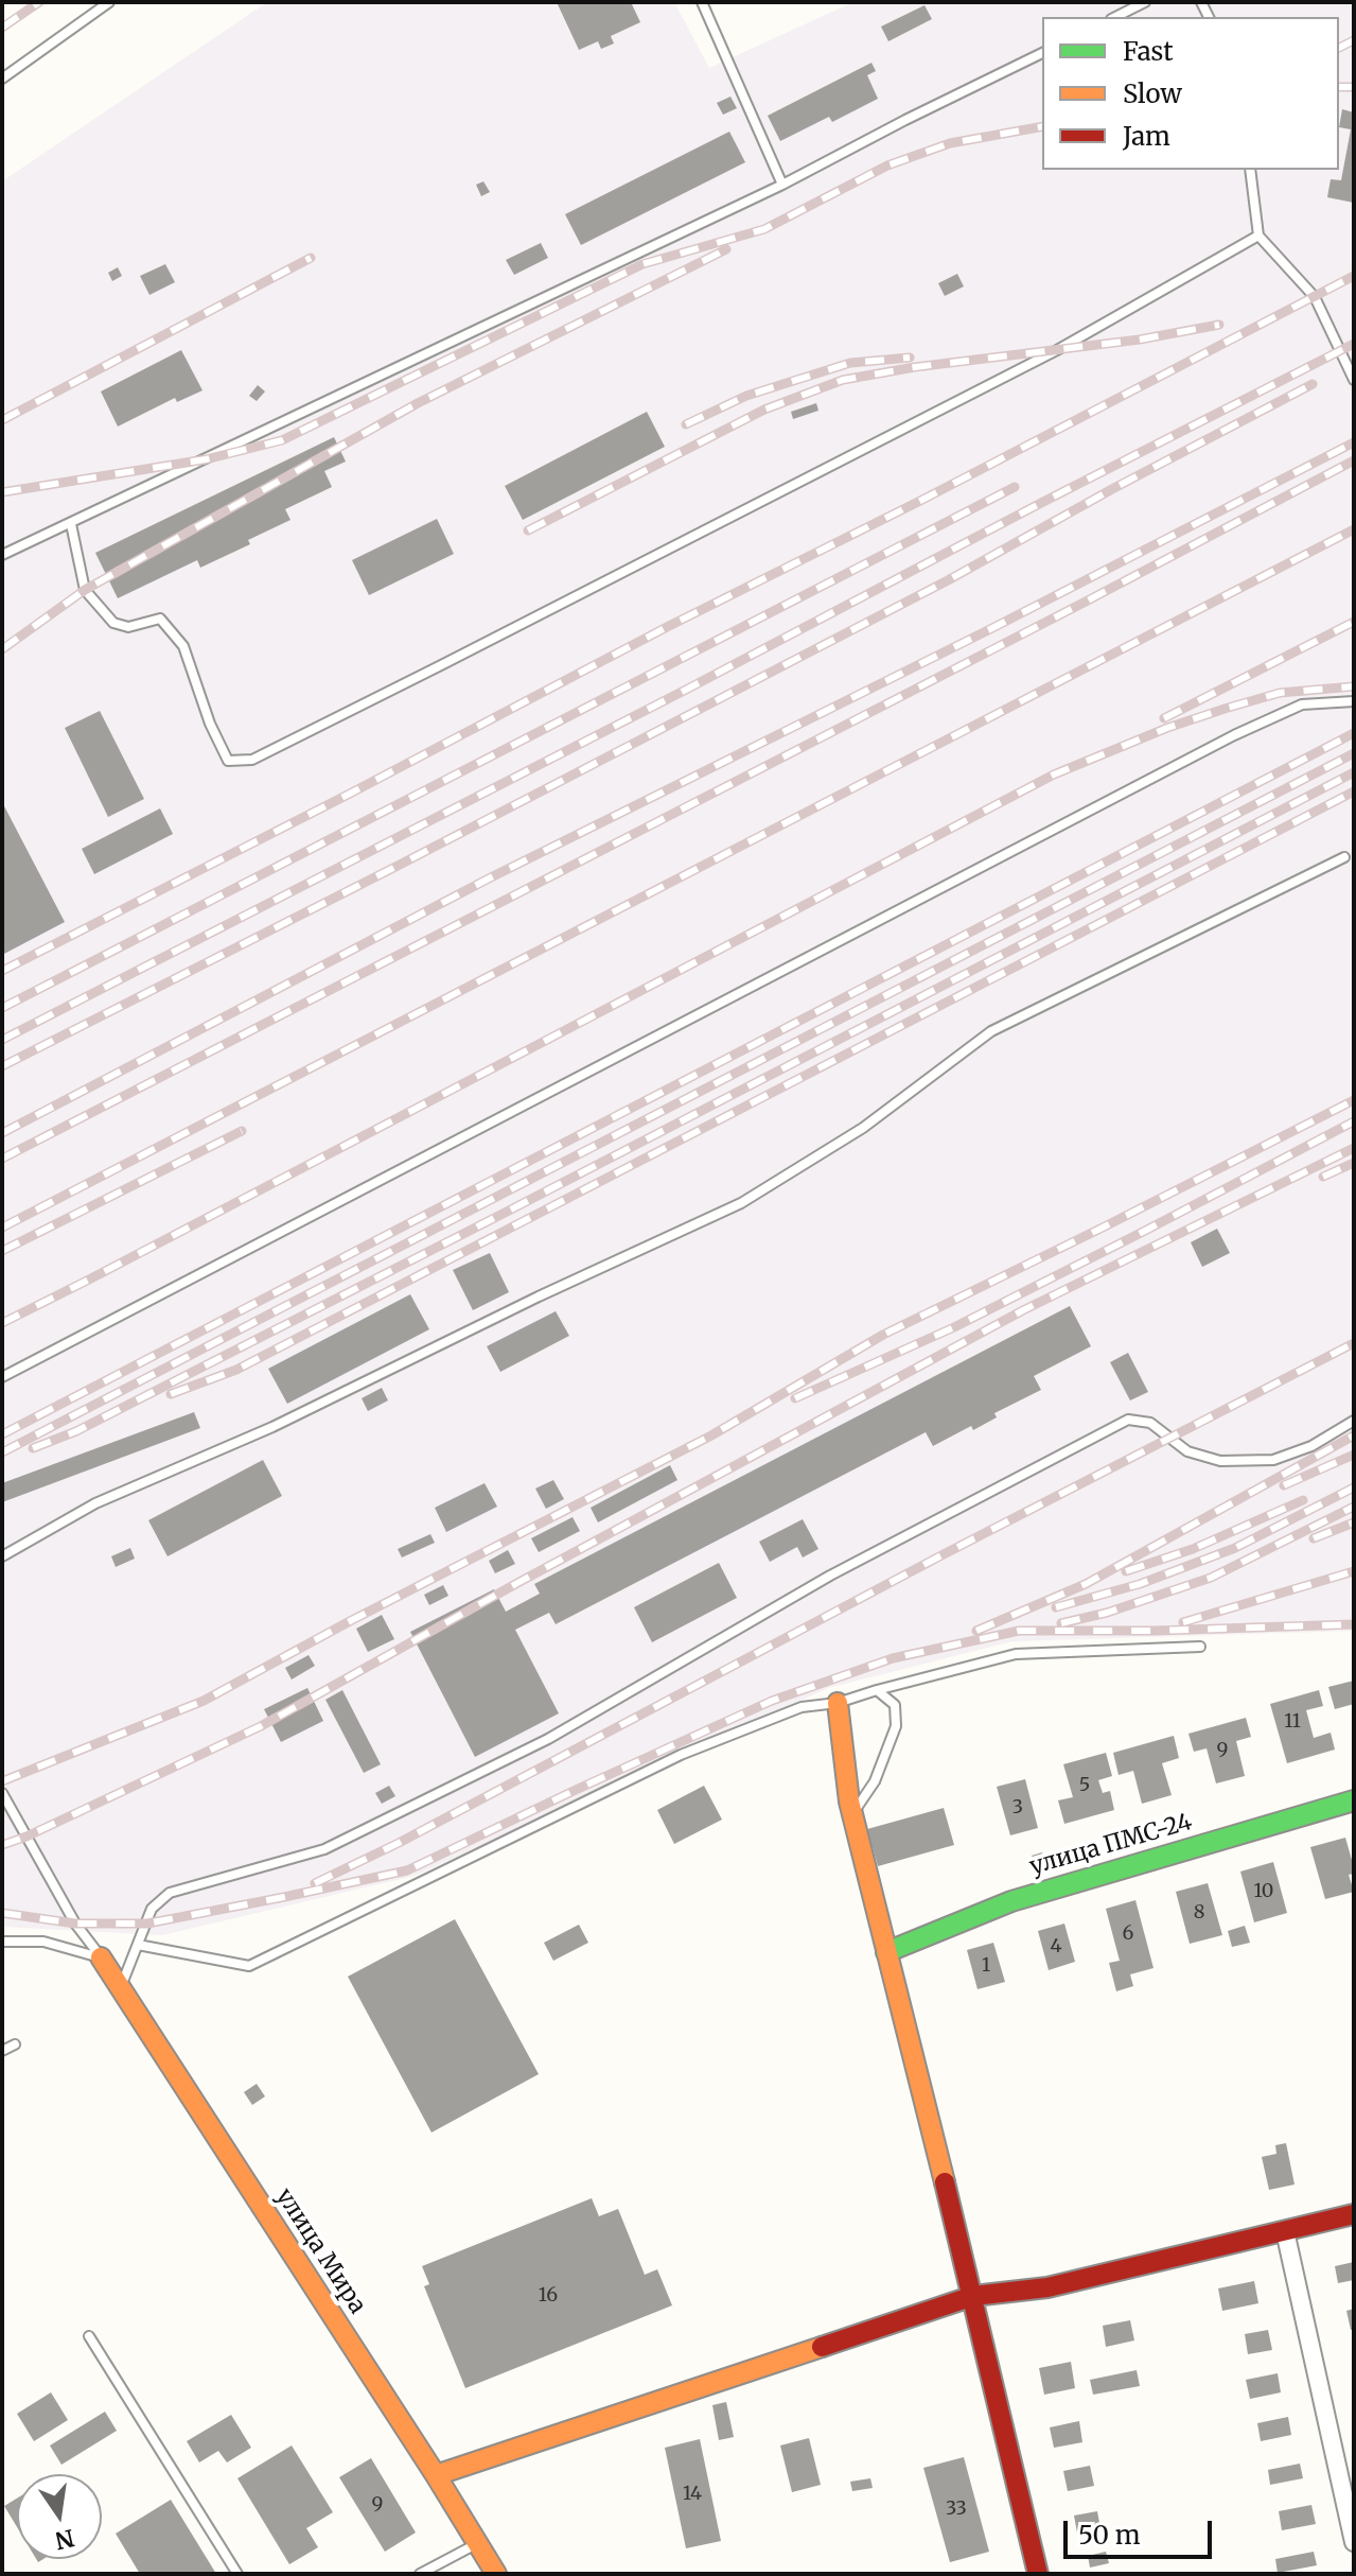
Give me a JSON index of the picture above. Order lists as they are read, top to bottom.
{
  "streets": {
    "street": ["улица ПМС-24", "улица Мира"]
  },
  "house_numbers": [
    "11",
    "9",
    "5",
    "3",
    "10",
    "8",
    "6",
    "4",
    "1",
    "16",
    "14",
    "9",
    "33"
  ],
  "legend": ["Fast", "Slow", "Jam"],
  "scale_bar": "50 m",
  "north": "bottom"
}
